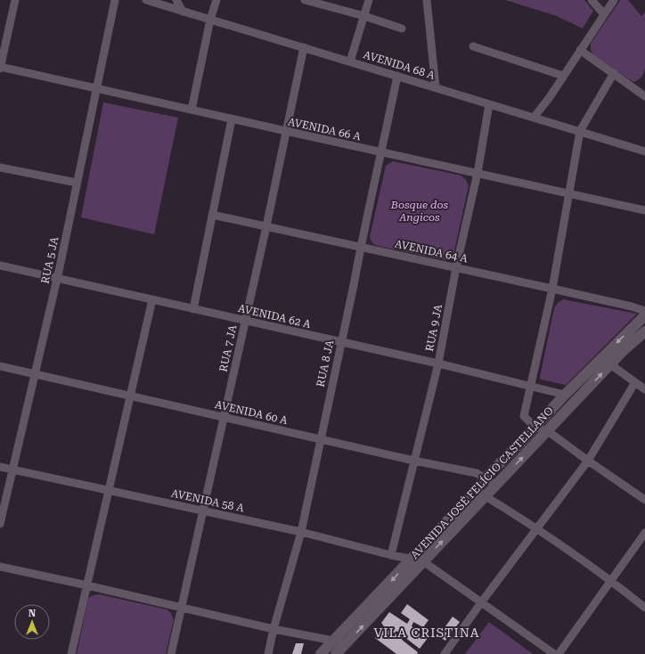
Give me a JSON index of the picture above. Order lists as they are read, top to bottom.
{
  "streets": {
    "main road": ["AVENIDA JOSÉ FELÍCIO CASTELLANO"],
    "street": [
      "AVENIDA 68 A",
      "AVENIDA 66 A",
      "AVENIDA 64 A",
      "RUA 5 JA",
      "AVENIDA 62 A",
      "RUA 9 JA",
      "RUA 7 JA",
      "RUA 8 JA",
      "AVENIDA 60 A",
      "AVENIDA 58 A"
    ]
  },
  "crossings": [
    ["AVENIDA 68 A", "RUA 9 JA"],
    ["AVENIDA 68 A", "RUA 7 JA"],
    ["AVENIDA 68 A", "RUA 8 JA"],
    ["AVENIDA 66 A", "RUA 5 JA"],
    ["AVENIDA 66 A", "RUA 9 JA"],
    ["AVENIDA 66 A", "RUA 7 JA"],
    ["AVENIDA 66 A", "RUA 8 JA"],
    ["AVENIDA 64 A", "RUA 9 JA"],
    ["AVENIDA 64 A", "RUA 7 JA"],
    ["AVENIDA 64 A", "RUA 8 JA"],
    ["RUA 5 JA", "AVENIDA 62 A"],
    ["RUA 5 JA", "AVENIDA 60 A"],
    ["RUA 5 JA", "AVENIDA 58 A"],
    ["AVENIDA 62 A", "RUA 9 JA"],
    ["AVENIDA 62 A", "RUA 7 JA"],
    ["AVENIDA 62 A", "RUA 8 JA"],
    ["AVENIDA 62 A", "AVENIDA JOSÉ FELÍCIO CASTELLANO"],
    ["RUA 9 JA", "AVENIDA 60 A"],
    ["RUA 9 JA", "AVENIDA 58 A"],
    ["RUA 7 JA", "AVENIDA 60 A"],
    ["RUA 7 JA", "AVENIDA 58 A"],
    ["RUA 8 JA", "AVENIDA 60 A"],
    ["RUA 8 JA", "AVENIDA 58 A"],
    ["AVENIDA 60 A", "AVENIDA JOSÉ FELÍCIO CASTELLANO"],
    ["AVENIDA JOSÉ FELÍCIO CASTELLANO", "AVENIDA 58 A"]
  ],
  "districts": ["VILA CRISTINA"],
  "parks": ["Bosque dos Angicos"],
  "north": "top"
}
